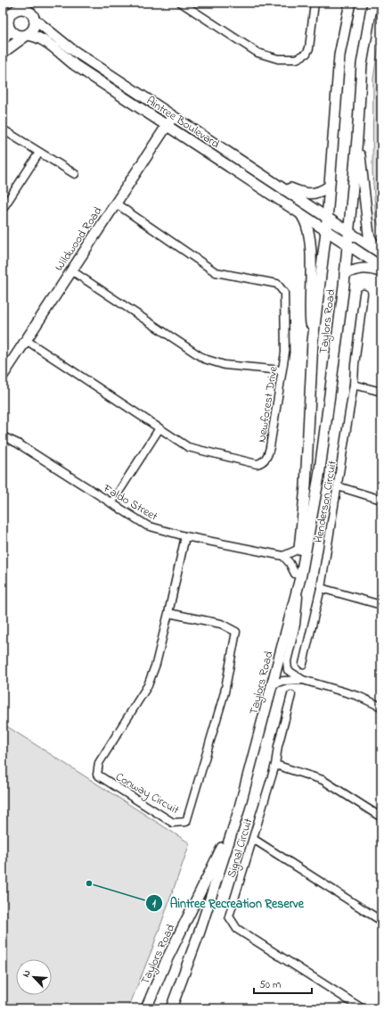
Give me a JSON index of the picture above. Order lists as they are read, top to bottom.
{
  "streets": {
    "street": [
      "Aintree Boulevard",
      "Wildwood Road",
      "Taylors Road",
      "Newforest Drive",
      "Faldo Street",
      "Henderson Circuit",
      "Conway Circuit",
      "Signal Circuit"
    ]
  },
  "crossings": [
    ["Aintree Boulevard", "Wildwood Road"],
    ["Aintree Boulevard", "Taylors Road"],
    ["Wildwood Road", "Newforest Drive"],
    ["Faldo Street", "Conway Circuit"]
  ],
  "places": ["Aintree Recreation Reserve"],
  "scale_bar": "50 m",
  "north": "top left"
}
